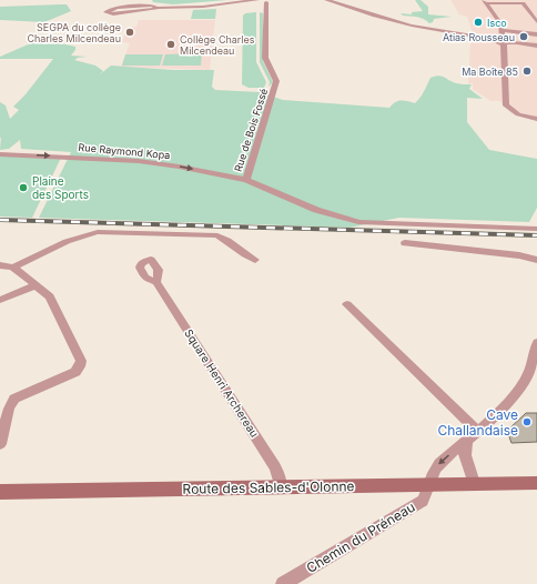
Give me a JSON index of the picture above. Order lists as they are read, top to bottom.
{
  "streets": {
    "main road": ["Route des Sables-d'Olonne"],
    "street": [
      "Rue de Bois Fossé",
      "Rue Raymond Kopa",
      "Square Henri Archereau",
      "Chemin du Préneau"
    ]
  },
  "crossings": [
    ["Rue de Bois Fossé", "Rue Raymond Kopa"],
    ["Square Henri Archereau", "Route des Sables-d'Olonne"],
    ["Route des Sables-d'Olonne", "Chemin du Préneau"]
  ],
  "places": [
    "Isco",
    "SEGPA du collège Charles Milcendeau",
    "Atias Rousseau",
    "Collège Charles Milcendeau",
    "Ma Boîte 85",
    "Plaine des Sports",
    "Cave Challandaise"
  ]
}
